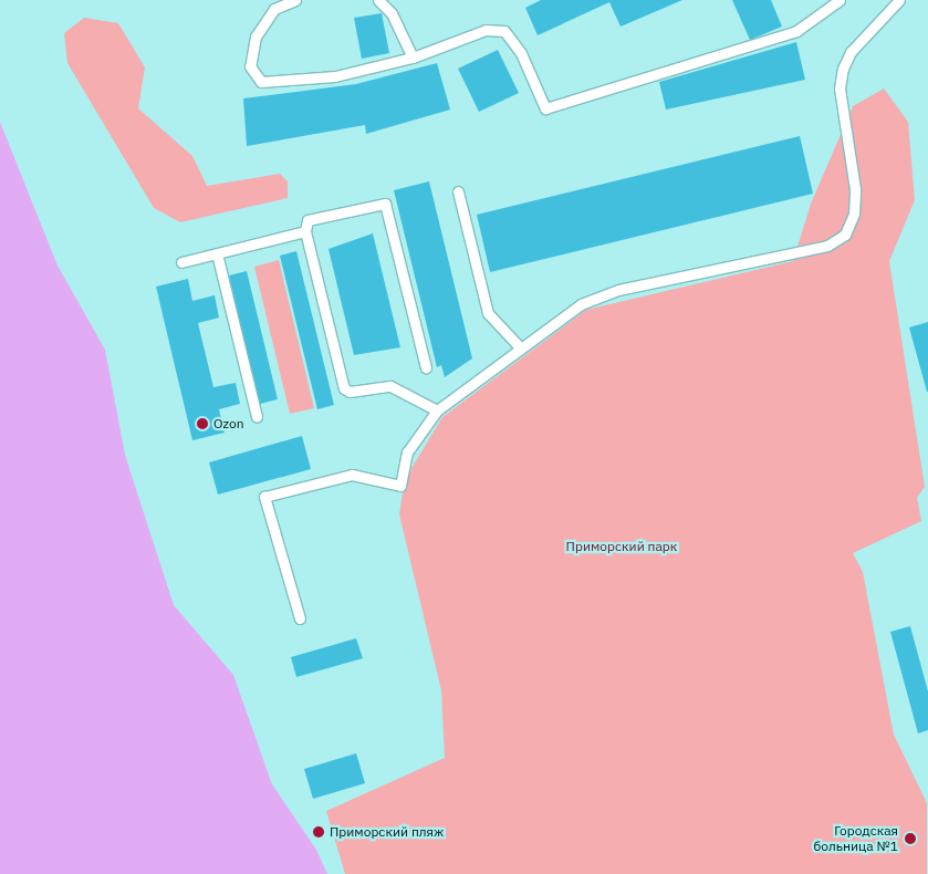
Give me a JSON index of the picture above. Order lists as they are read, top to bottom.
{
  "parks": ["Приморский парк"],
  "places": ["Ozon", "Приморский пляж", "Городская больница №1"]
}
